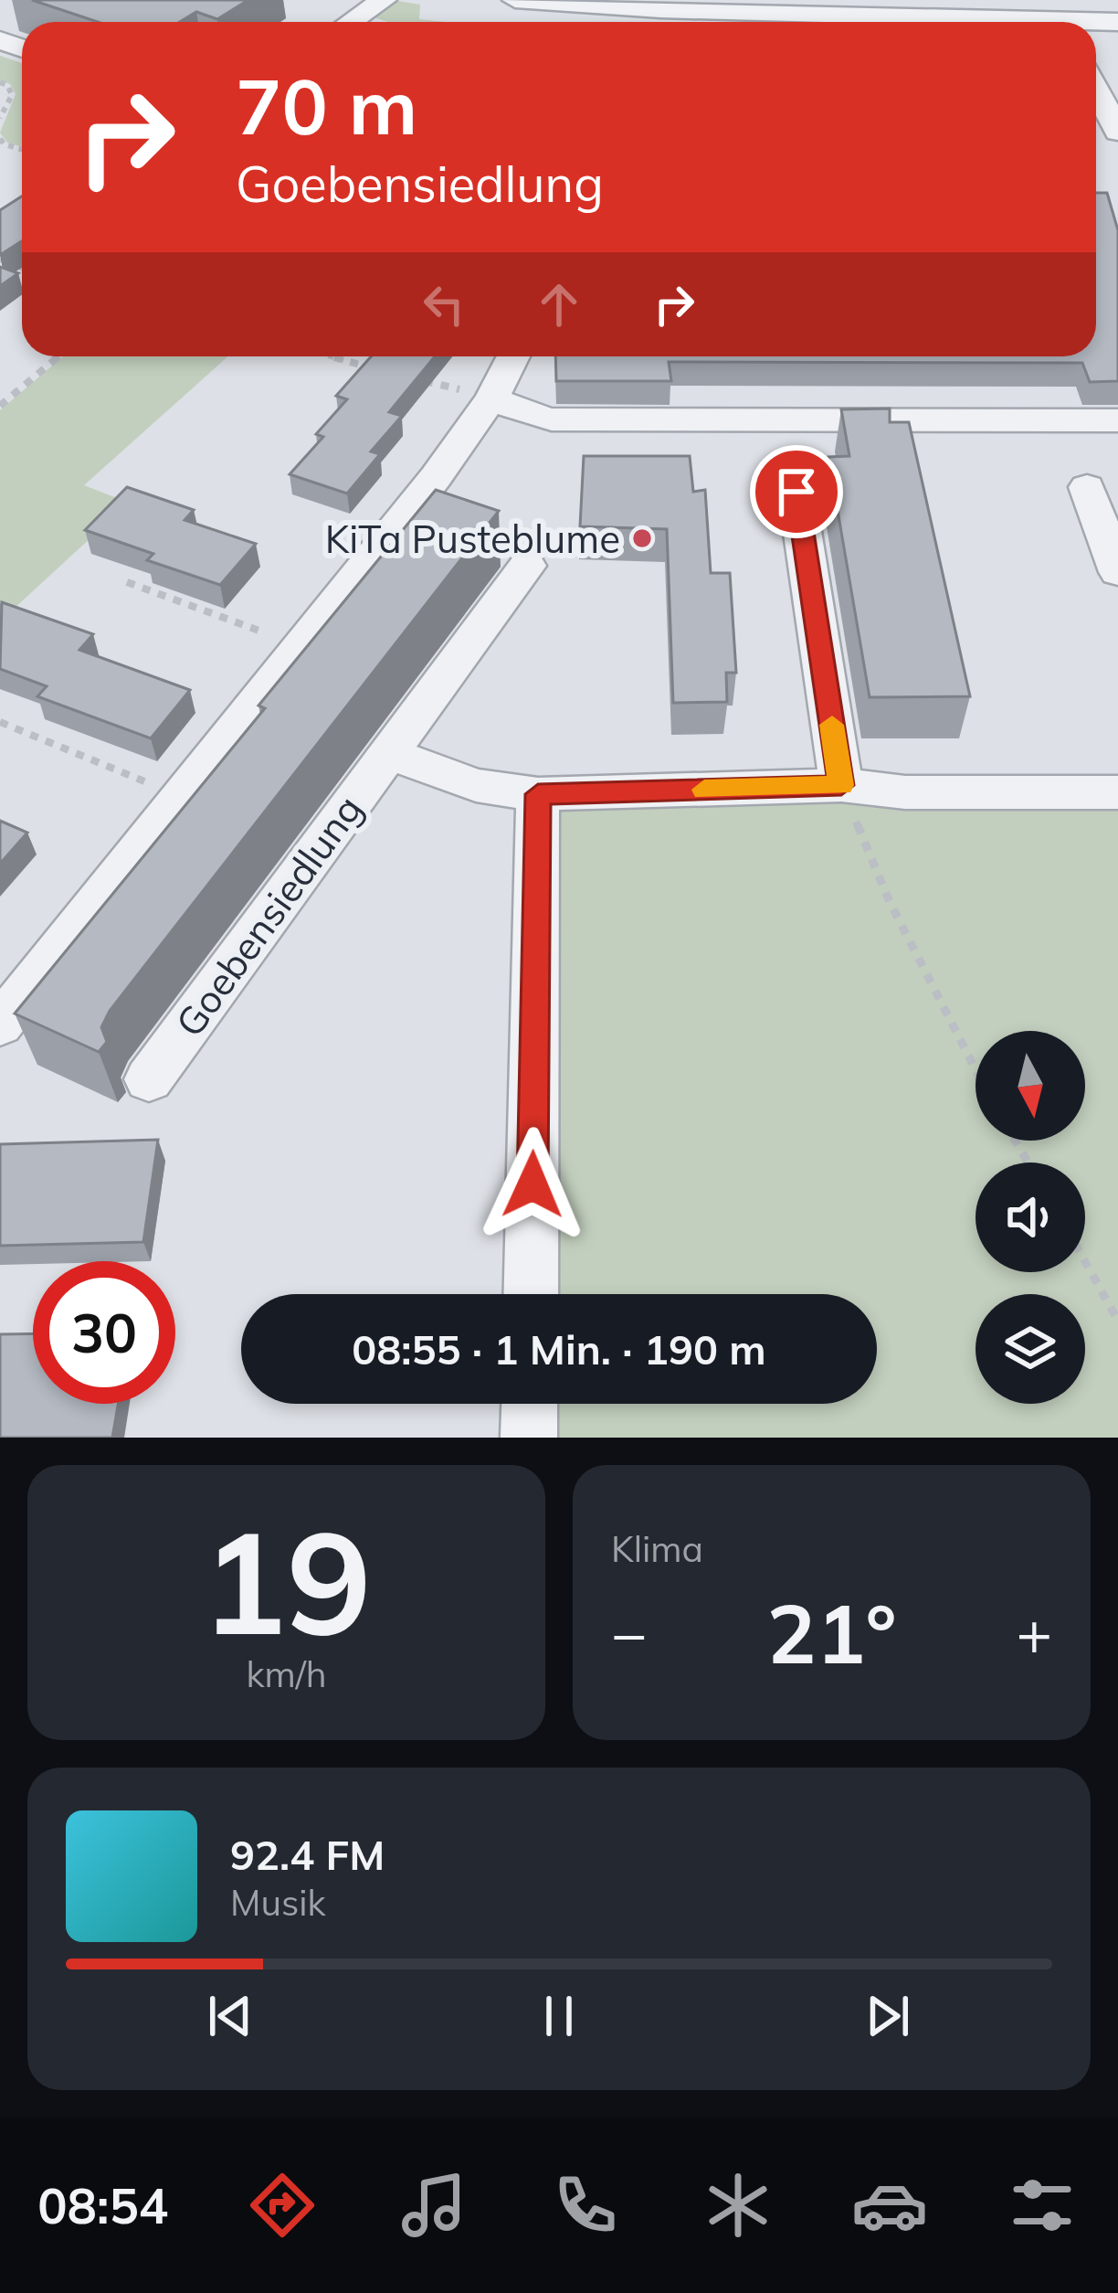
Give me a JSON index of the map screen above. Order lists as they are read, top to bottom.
{
  "streets": {
    "street": ["Goebensiedlung"]
  },
  "places": ["KiTa Pusteblume"],
  "north": "bottom",
  "page": {
    "turn": ["70 m", "Goebensiedlung"],
    "limit": "30",
    "trip": "08:55 · 1 Min. · 190 m",
    "tile": [
      ["19", "km/h"],
      "Klima"
    ],
    "heat": ["−", "21°", "+"],
    "song": ["92.4 FM", "Musik"],
    "tabs": "08:54"
  }
}
